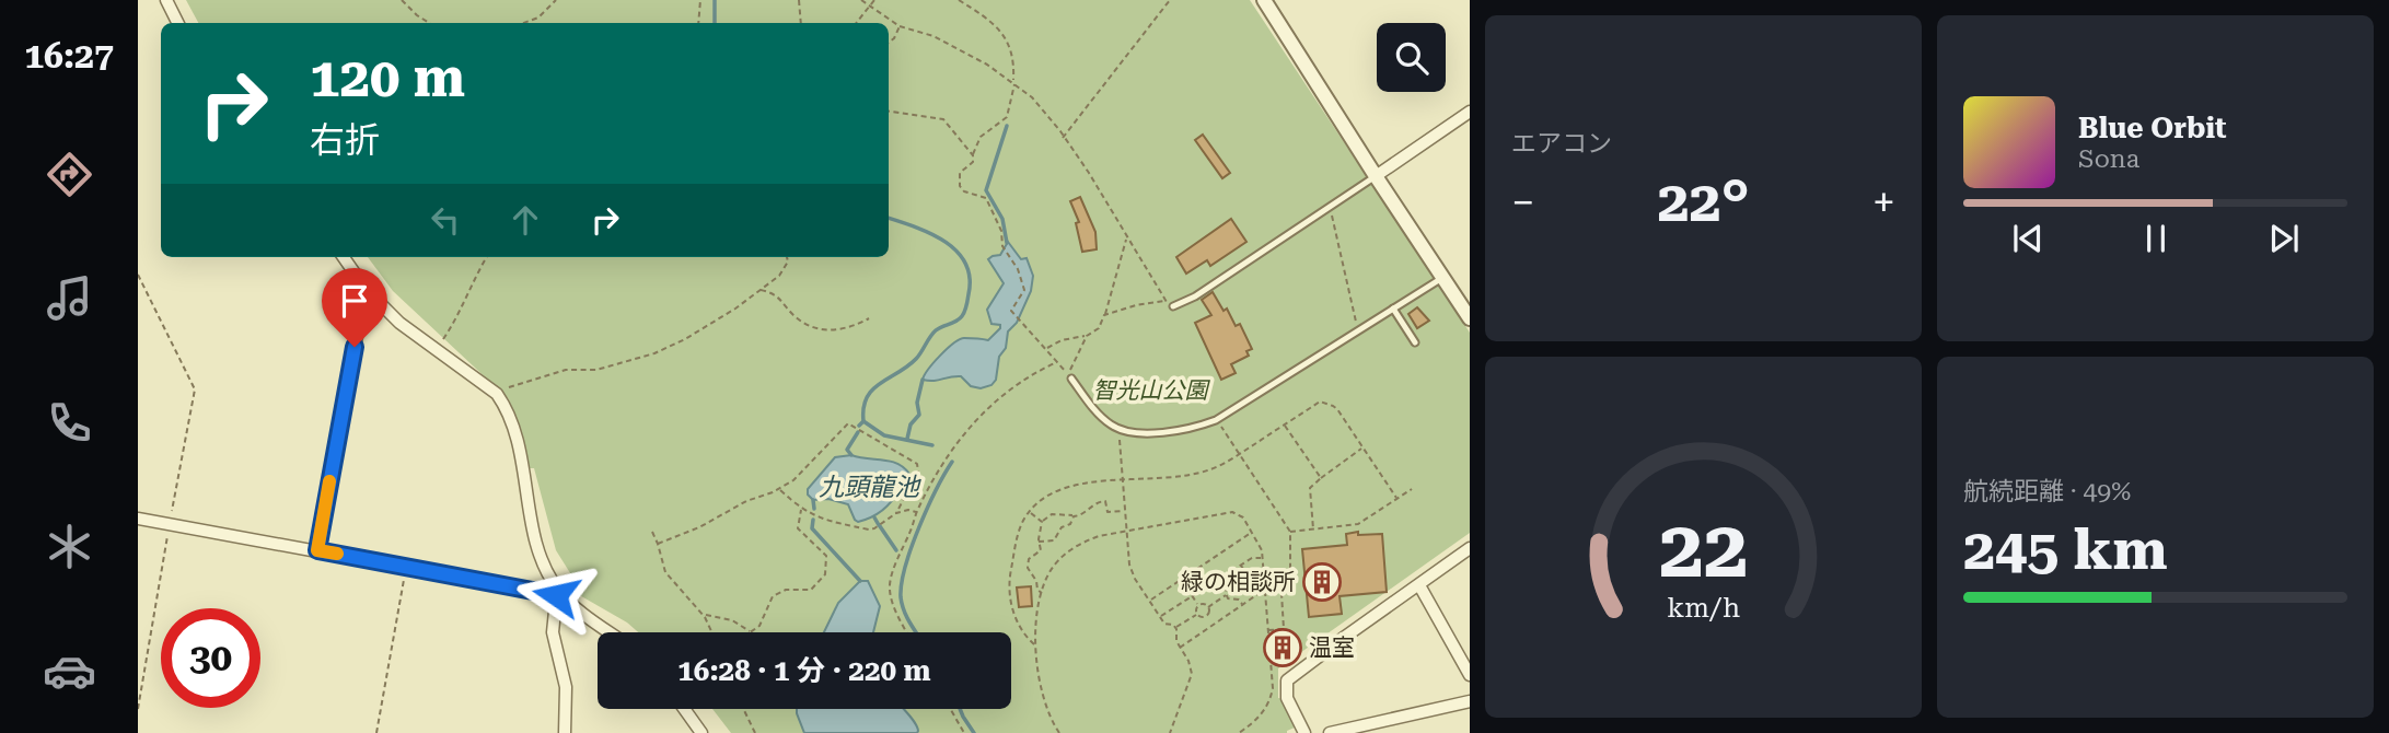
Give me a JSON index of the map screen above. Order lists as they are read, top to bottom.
{
  "water": ["九頭龍池"],
  "parks": ["智光山公園"],
  "places": {
    "building": ["緑の相談所", "温室"]
  },
  "page": {
    "tabs": "16:27",
    "tile": [
      "エアコン",
      ["航続距離 · 49%", "245 km"]
    ],
    "turn": ["120 m", "右折"],
    "song": ["Blue Orbit", "Sona"],
    "heat": ["−", "22°", "+"],
    "limit": "30",
    "trip": "16:28 · 1 分 · 220 m",
    "gauge": ["22", "km/h"]
  }
}
